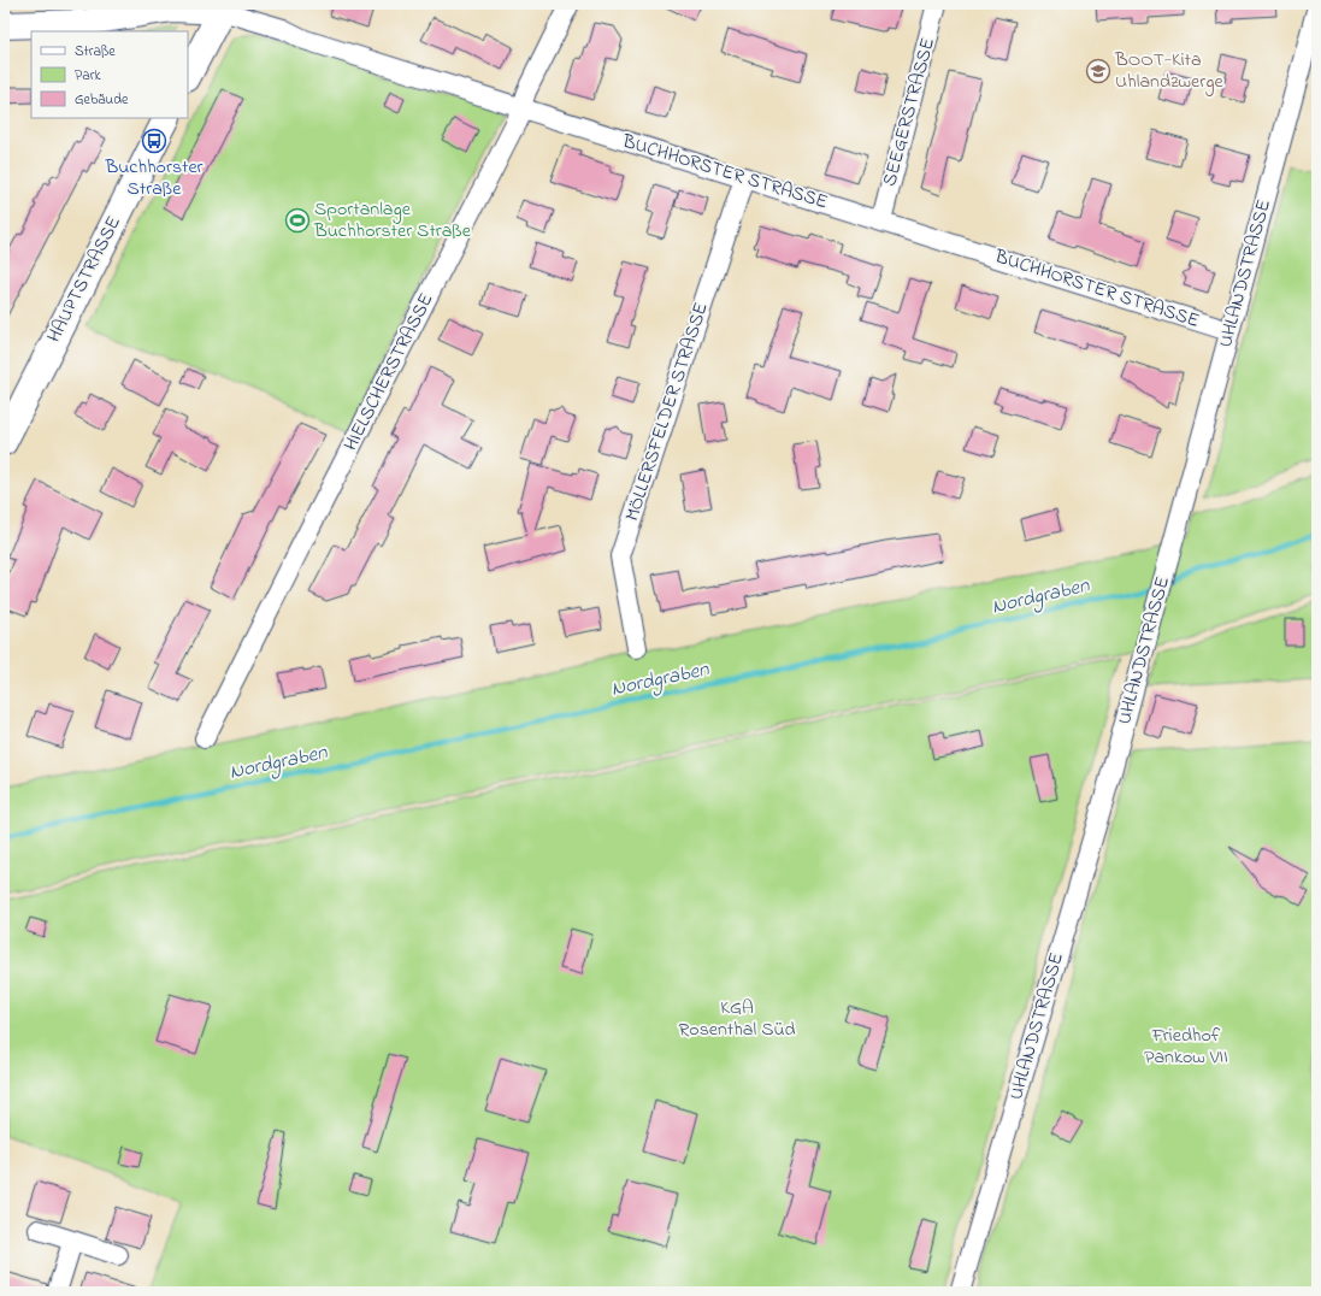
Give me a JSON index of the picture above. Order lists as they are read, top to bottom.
{
  "streets": {
    "main road": ["HAUPTSTRASSE"],
    "street": [
      "SEEGERSTRASSE",
      "BUCHHORSTER STRASSE",
      "UHLANDSTRASSE",
      "HIELSCHERSTRASSE",
      "MÖLLERSFELDER STRASSE"
    ]
  },
  "crossings": [
    ["SEEGERSTRASSE", "BUCHHORSTER STRASSE"],
    ["BUCHHORSTER STRASSE", "UHLANDSTRASSE"],
    ["BUCHHORSTER STRASSE", "HIELSCHERSTRASSE"],
    ["BUCHHORSTER STRASSE", "MÖLLERSFELDER STRASSE"]
  ],
  "water": ["Nordgraben"],
  "parks": ["KGA Rosenthal Süd", "Friedhof Pankow VII"],
  "places": {
    "school or university": ["BOOT-Kita Uhlandzwerge"],
    "bus stop": ["Buchhorster Straße"],
    "sports": ["Sportanlage Buchhorster Straße"]
  },
  "legend": ["Straße", "Park", "Gebäude"]
}
